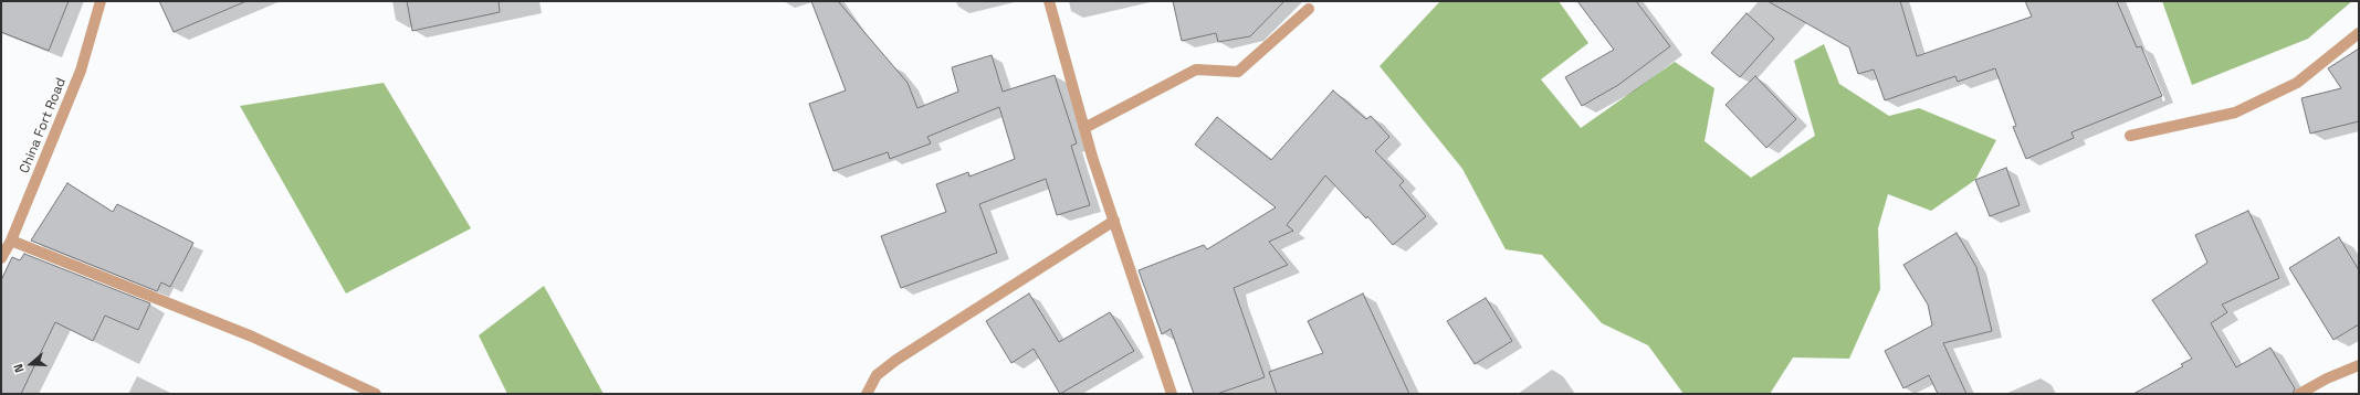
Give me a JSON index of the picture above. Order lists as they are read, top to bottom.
{
  "streets": {
    "street": ["China Fort Road"]
  },
  "north": "left"
}
